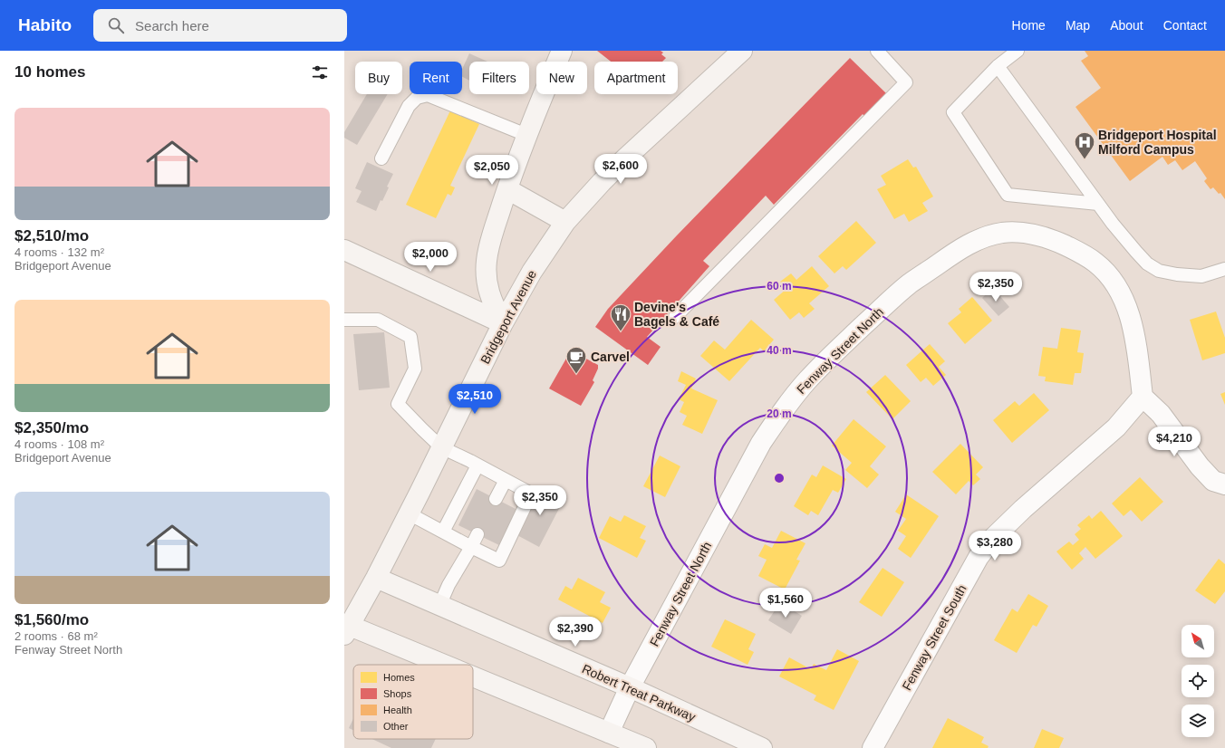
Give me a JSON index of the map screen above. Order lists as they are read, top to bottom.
{
  "streets": {
    "main road": ["Bridgeport Avenue", "Robert Treat Parkway"],
    "street": ["Fenway Street North", "Fenway Street South"]
  },
  "crossings": [
    ["Bridgeport Avenue", "Robert Treat Parkway"],
    ["Fenway Street North", "Fenway Street South"],
    ["Fenway Street North", "Robert Treat Parkway"]
  ],
  "places": {
    "hospital": ["Bridgeport Hospital Milford Campus"],
    "restaurant": ["Devine's Bagels & Café"],
    "cafe": ["Carvel"]
  },
  "legend": [
    "Homes",
    "Shops",
    "Health",
    "Other"
  ],
  "north": "top left",
  "page": {
    "header": "Habito",
    "search": "Search here",
    "nav": [
      "Home",
      "Map",
      "About",
      "Contact"
    ],
    "heading": "10 homes",
    "chip": [
      "Buy",
      "Rent",
      "Filters",
      "New",
      "Apartment"
    ],
    "list": [
      {
        "name": "$2,510/mo",
        "note": "4 rooms · 132 m² · Bridgeport Avenue"
      },
      {
        "name": "$2,350/mo",
        "note": "4 rooms · 108 m² · Bridgeport Avenue"
      },
      {
        "name": "$1,560/mo",
        "note": "2 rooms · 68 m² · Fenway Street North"
      }
    ],
    "price": [
      "$2,600",
      "$2,050",
      "$2,000",
      "$2,350",
      "$2,510",
      "$4,210",
      "$2,350",
      "$3,280",
      "$1,560",
      "$2,390"
    ]
  },
  "rings": ["60 m", "40 m", "20 m"]
}
